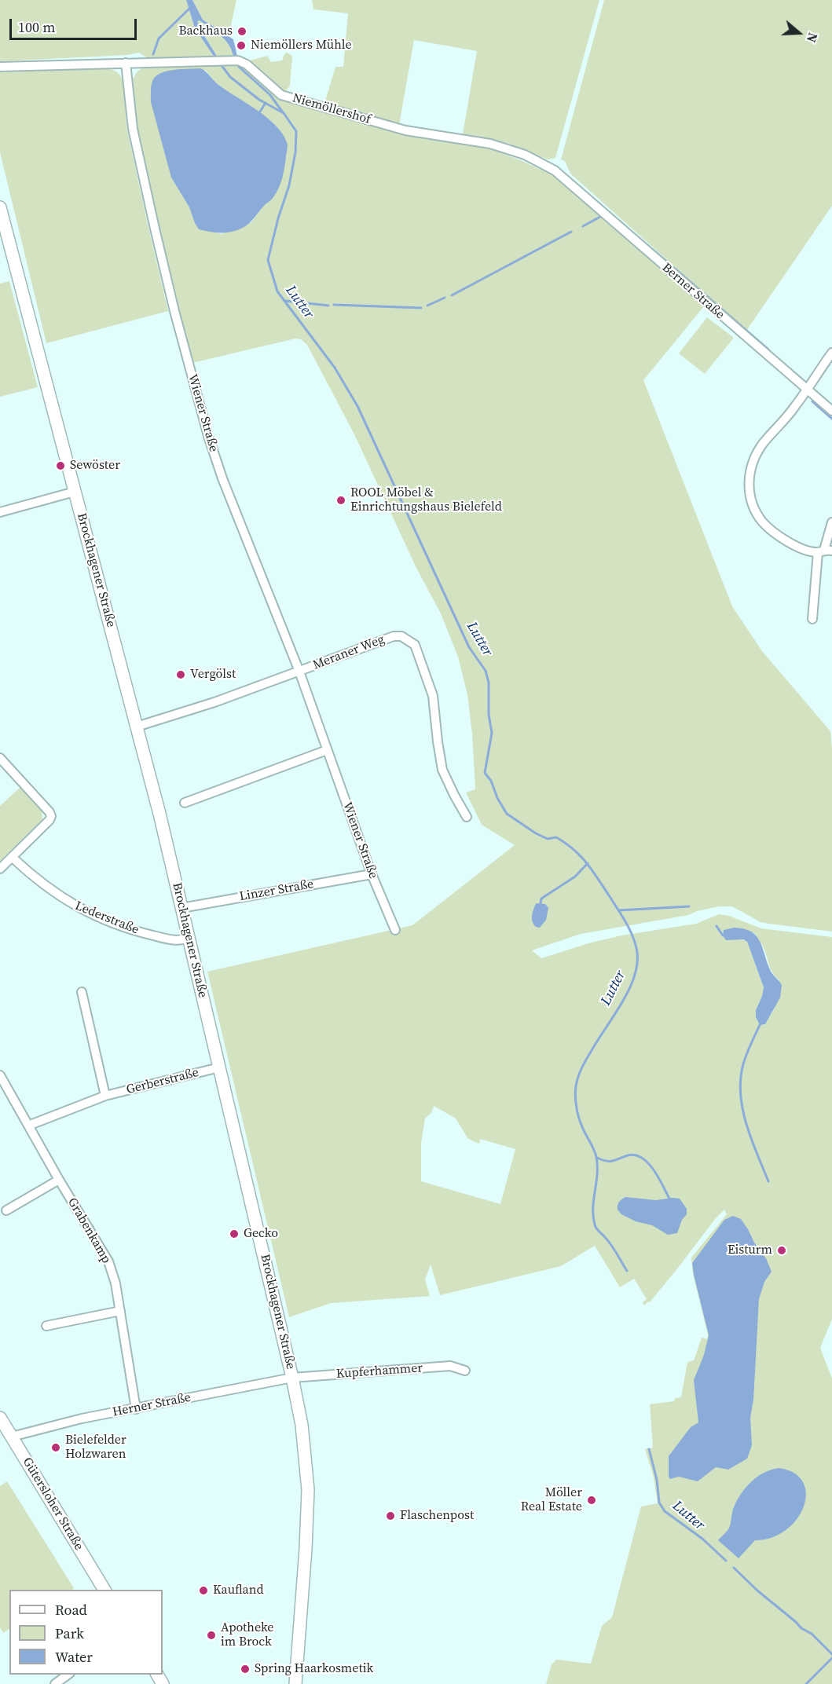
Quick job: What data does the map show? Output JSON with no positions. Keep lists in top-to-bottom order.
{
  "streets": {
    "main road": ["Brockhagener Straße", "Gütersloher Straße"],
    "street": [
      "Niemöllershof",
      "Berner Straße",
      "Wiener Straße",
      "Meraner Weg",
      "Linzer Straße",
      "Lederstraße",
      "Gerberstraße",
      "Grabenkamp",
      "Kupferhammer",
      "Herner Straße"
    ]
  },
  "crossings": [
    ["Niemöllershof", "Berner Straße"],
    ["Niemöllershof", "Wiener Straße"],
    ["Wiener Straße", "Meraner Weg"],
    ["Wiener Straße", "Linzer Straße"],
    ["Brockhagener Straße", "Meraner Weg"],
    ["Brockhagener Straße", "Linzer Straße"],
    ["Brockhagener Straße", "Lederstraße"],
    ["Brockhagener Straße", "Gerberstraße"],
    ["Brockhagener Straße", "Kupferhammer"],
    ["Brockhagener Straße", "Herner Straße"],
    ["Gerberstraße", "Grabenkamp"],
    ["Grabenkamp", "Herner Straße"],
    ["Kupferhammer", "Herner Straße"],
    ["Herner Straße", "Gütersloher Straße"]
  ],
  "water": ["Lutter"],
  "places": [
    "Backhaus",
    "Niemöllers Mühle",
    "Sewöster",
    "ROOL Möbel & Einrichtungshaus Bielefeld",
    "Vergölst",
    "Gecko",
    "Eisturm",
    "Bielefelder Holzwaren",
    "Möller Real Estate",
    "Flaschenpost",
    "Kaufland",
    "Apotheke im Brock",
    "Spring Haarkosmetik"
  ],
  "legend": ["Road", "Park", "Water"],
  "scale_bar": "100 m",
  "north": "right"
}
